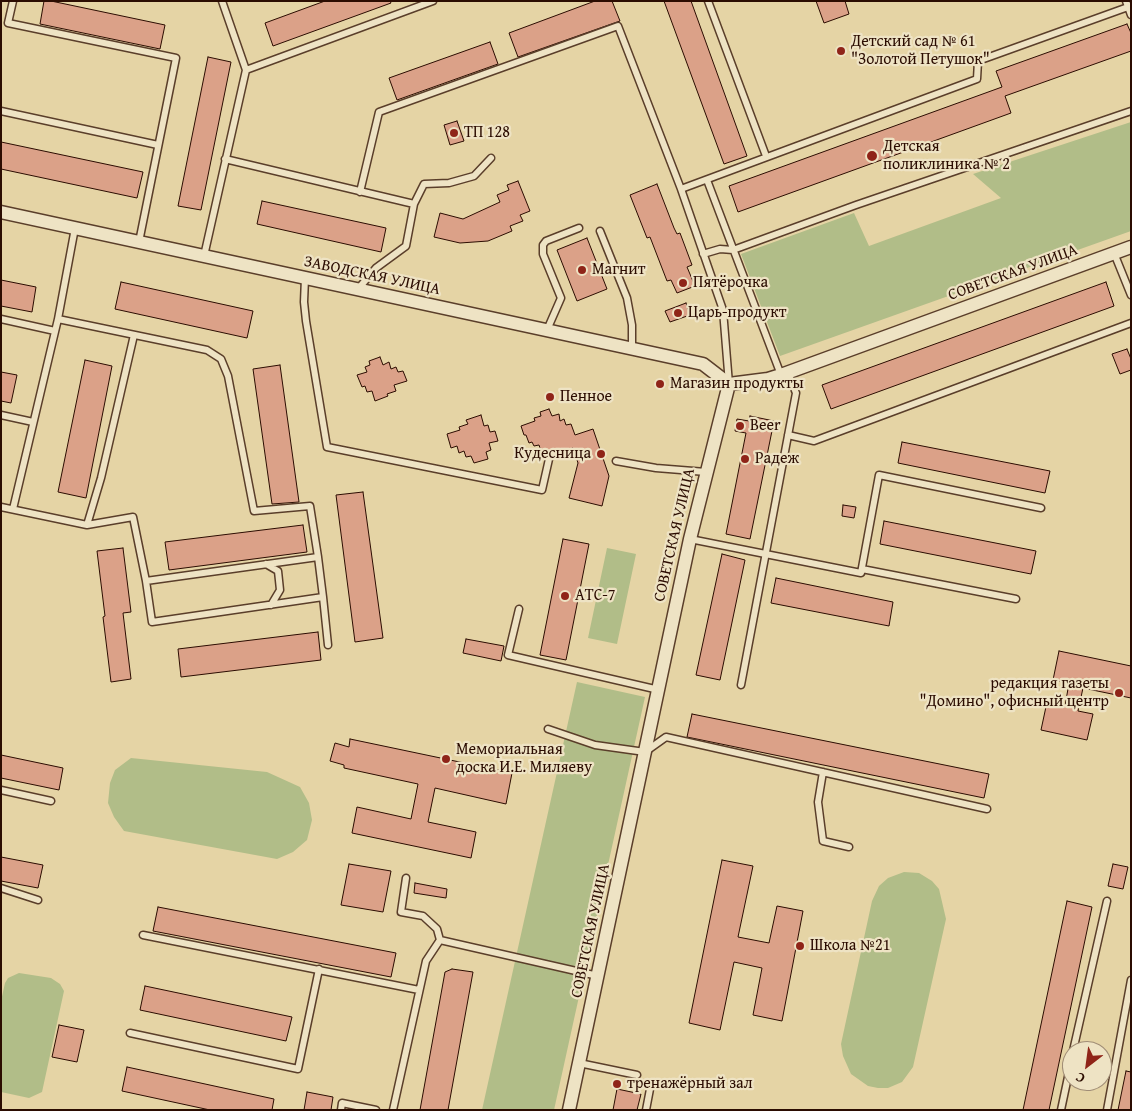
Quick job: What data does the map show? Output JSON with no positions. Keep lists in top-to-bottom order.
{
  "streets": {
    "street": ["СОВЕТСКАЯ УЛИЦА", "ЗАВОДСКАЯ УЛИЦА"]
  },
  "crossings": [
    ["СОВЕТСКАЯ УЛИЦА", "ЗАВОДСКАЯ УЛИЦА"]
  ],
  "places": [
    "Детский сад № 61 \"Золотой Петушок\"",
    "ТП 128",
    "Детская поликлиника № 2",
    "Магнит",
    "Пятёрочка",
    "Царь-продукт",
    "Магазин продукты",
    "Пенное",
    "Beer",
    "Кудесница",
    "Радеж",
    "АТС-7",
    "редакция газеты \"Домино\", офисный центр",
    "Мемориальная доска И.Е. Миляеву",
    "Школа №21",
    "тренажёрный зал"
  ],
  "north": "bottom left"
}
